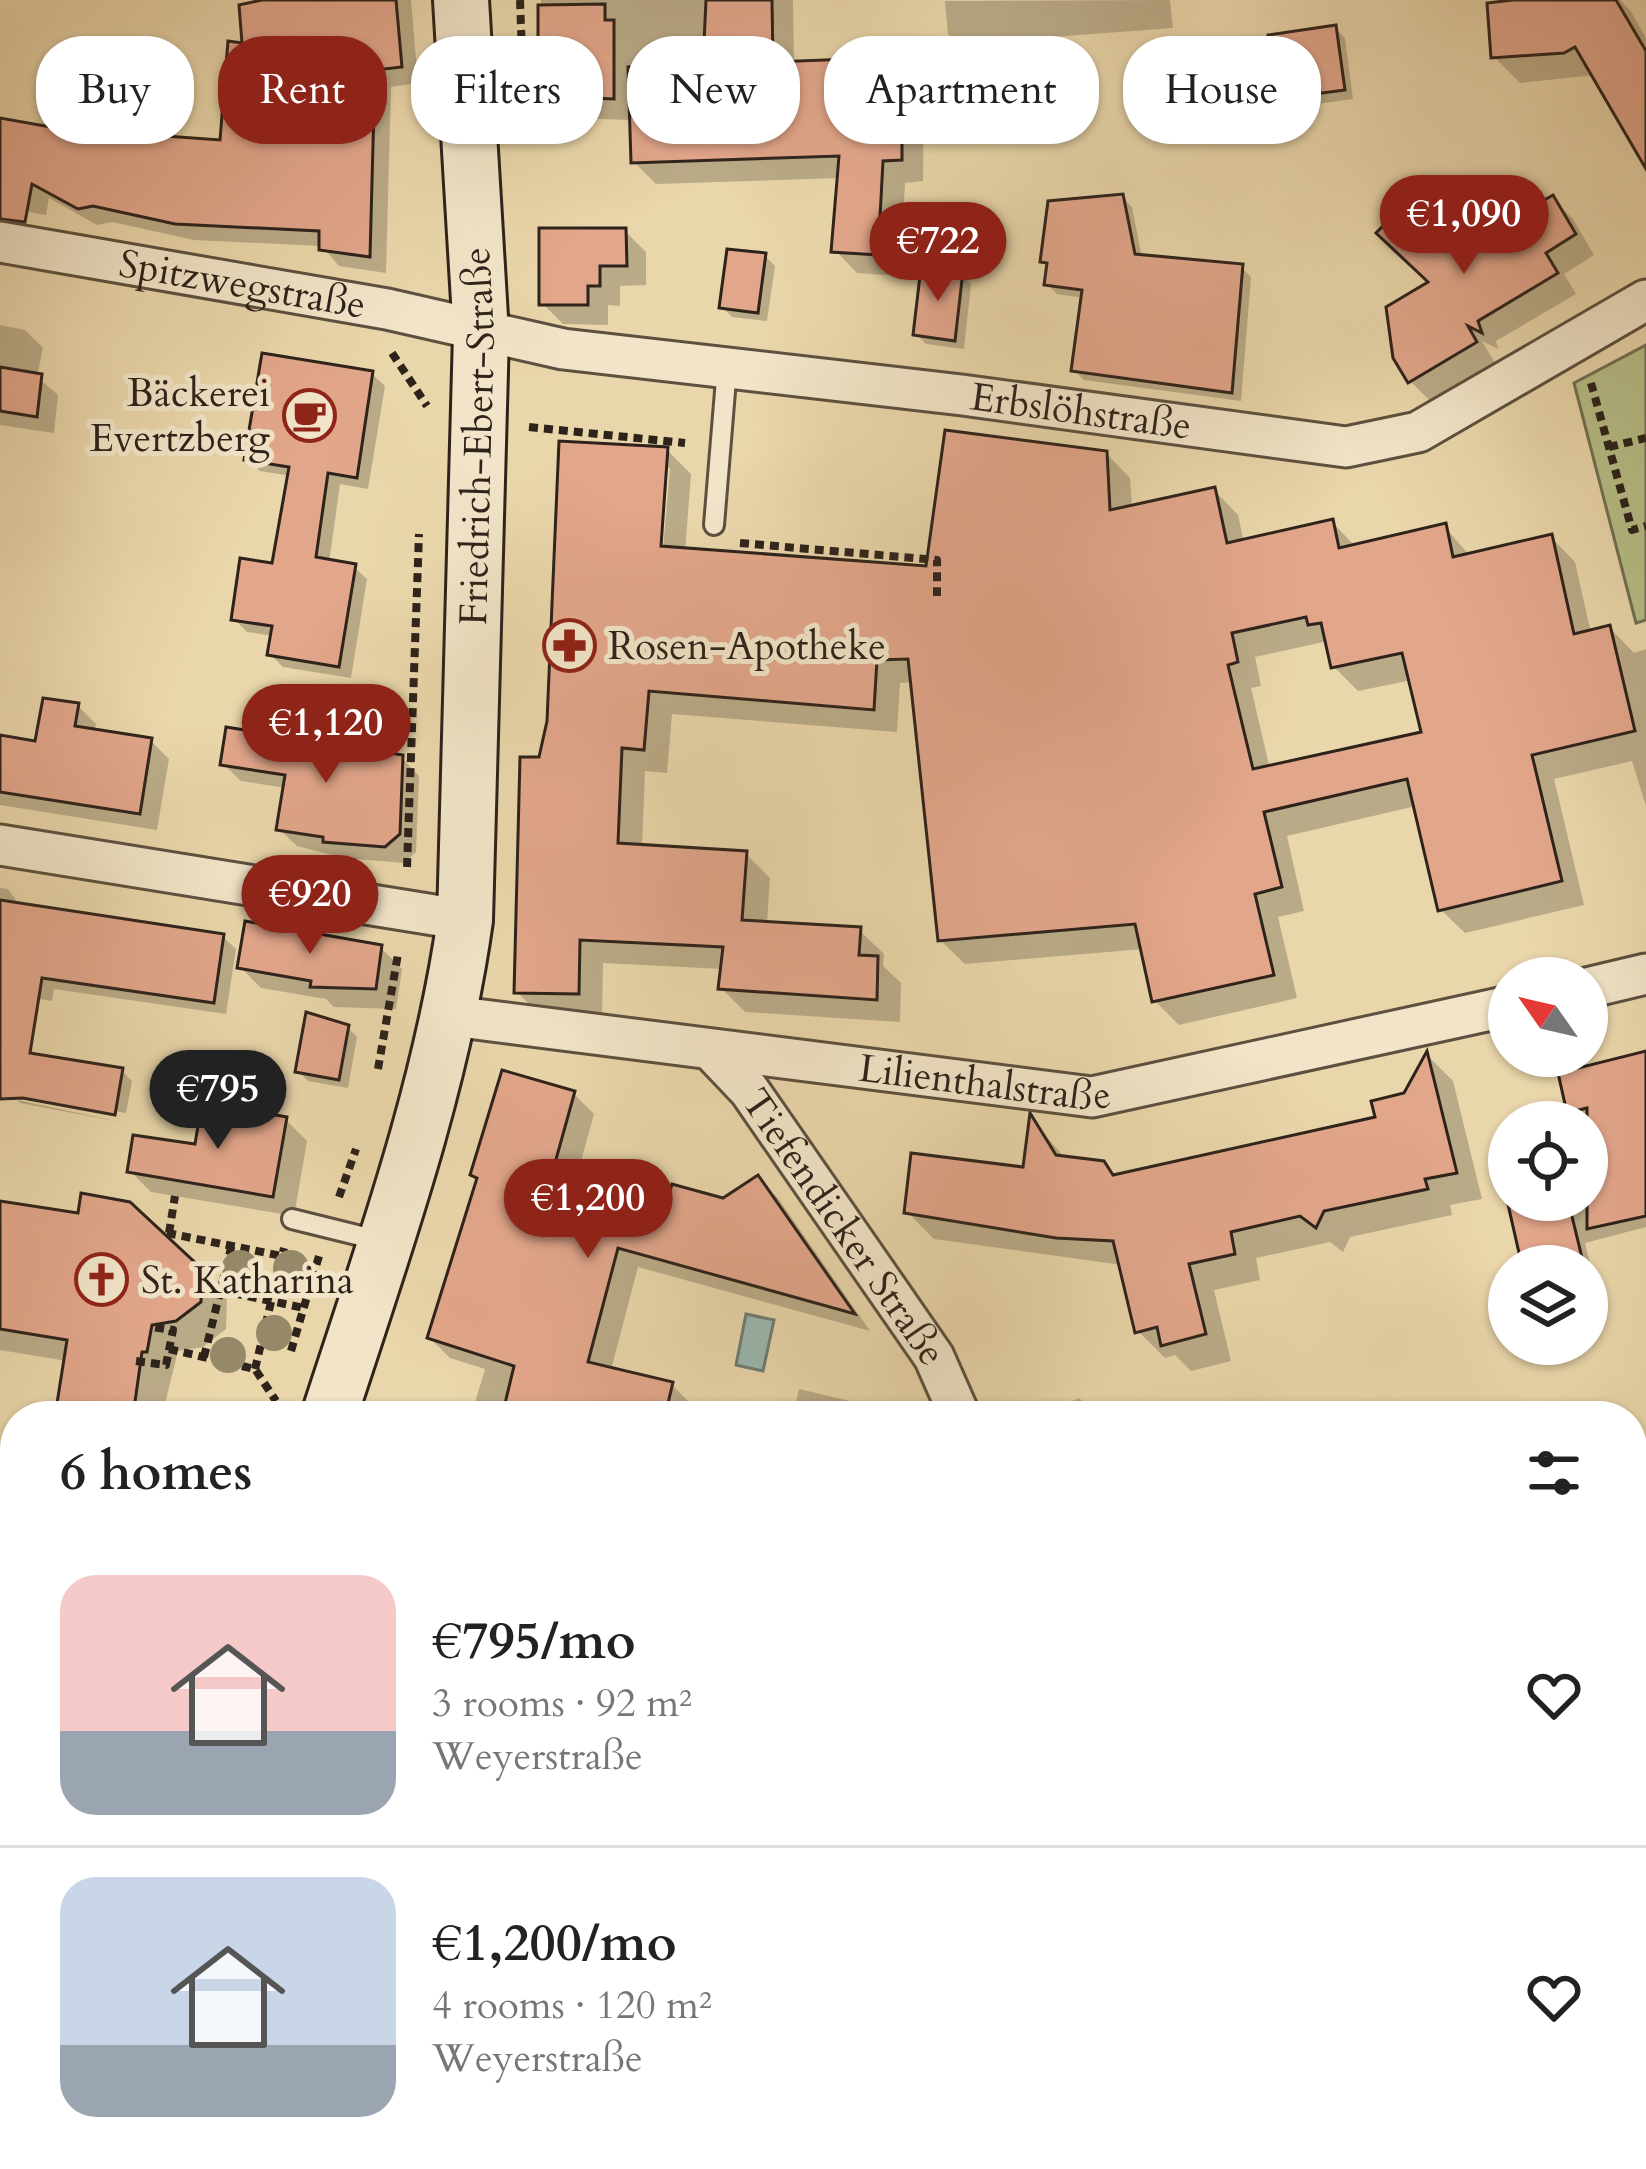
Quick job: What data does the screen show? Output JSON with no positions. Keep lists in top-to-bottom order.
{
  "streets": {
    "main road": ["Friedrich-Ebert-Straße"],
    "street": [
      "Spitzwegstraße",
      "Erbslöhstraße",
      "Lilienthalstraße",
      "Tiefendicker Straße"
    ]
  },
  "crossings": [
    ["Spitzwegstraße", "Erbslöhstraße"],
    ["Spitzwegstraße", "Friedrich-Ebert-Straße"],
    ["Erbslöhstraße", "Friedrich-Ebert-Straße"],
    ["Friedrich-Ebert-Straße", "Lilienthalstraße"],
    ["Lilienthalstraße", "Tiefendicker Straße"]
  ],
  "places": {
    "cafe": ["Bäckerei Evertzberg"],
    "pharmacy": ["Rosen-Apotheke"],
    "church": ["St. Katharina"]
  },
  "north": "top left",
  "page": {
    "chip": [
      "Buy",
      "Rent",
      "Filters",
      "New",
      "Apartment",
      "House"
    ],
    "price": [
      "€1,090",
      "€722",
      "€1,120",
      "€920",
      "€795",
      "€1,200"
    ],
    "heading": "6 homes",
    "list": [
      {
        "name": "€795/mo",
        "note": "3 rooms · 92 m² · Weyerstraße"
      },
      {
        "name": "€1,200/mo",
        "note": "4 rooms · 120 m² · Weyerstraße"
      }
    ]
  }
}
